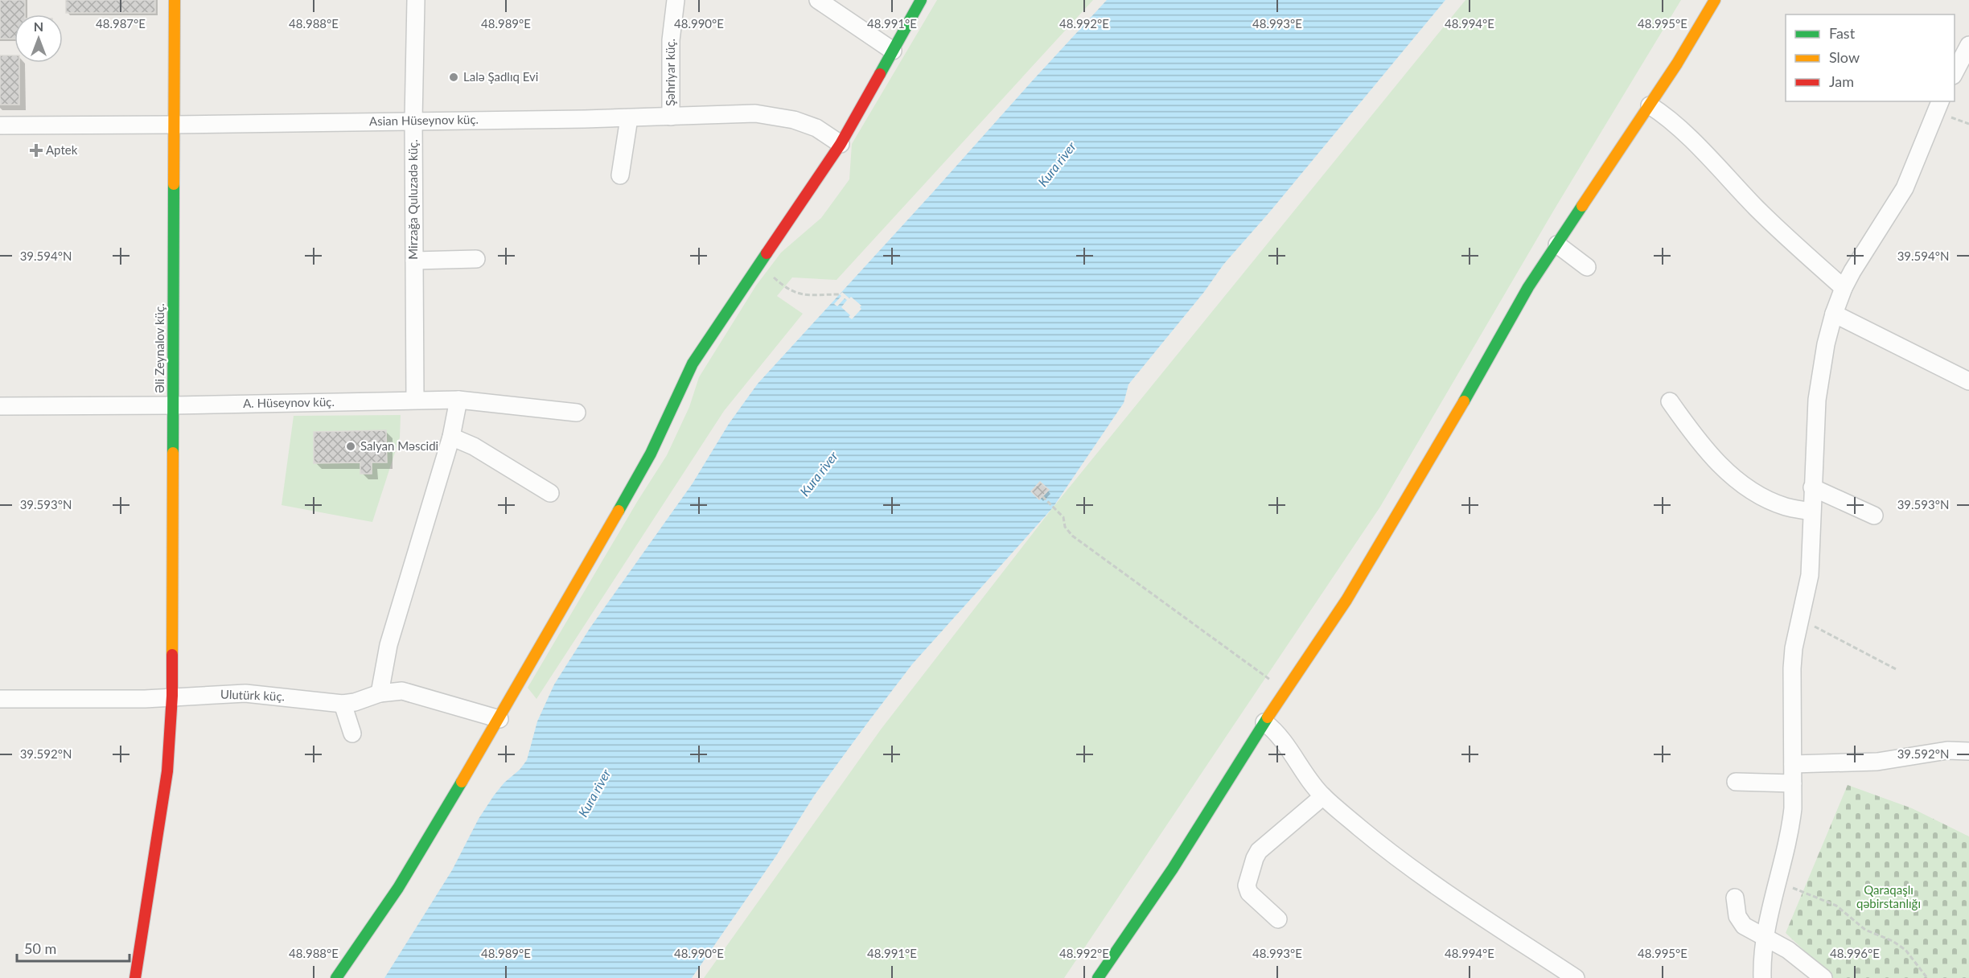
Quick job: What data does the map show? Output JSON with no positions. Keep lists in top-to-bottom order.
{
  "streets": {
    "street": [
      "Şəhriyar küç.",
      "Asian Hüseynov küç.",
      "Mirzağa Quluzadə küç.",
      "Əli Zeynalov küç.",
      "A. Hüseynov küç.",
      "Ulutürk küç."
    ]
  },
  "crossings": [
    ["Şəhriyar küç.", "Asian Hüseynov küç."],
    ["Asian Hüseynov küç.", "Mirzağa Quluzadə küç."],
    ["Asian Hüseynov küç.", "Əli Zeynalov küç."],
    ["Mirzağa Quluzadə küç.", "A. Hüseynov küç."],
    ["Əli Zeynalov küç.", "A. Hüseynov küç."],
    ["Əli Zeynalov küç.", "Ulutürk küç."]
  ],
  "water": ["Kura river"],
  "parks": ["Qaraqaşlı qəbirstanlığı"],
  "places": {
    "other": ["Lalə Şadlıq Evi", "Salyan Məscidi"],
    "health": ["Aptek"]
  },
  "legend": ["Fast", "Slow", "Jam"],
  "scale_bar": "50 m",
  "north": "top",
  "coordinates": [
    "48.987°E",
    "48.988°E",
    "48.989°E",
    "48.990°E",
    "48.991°E",
    "48.992°E",
    "48.993°E",
    "48.994°E",
    "48.995°E",
    "39.594°N",
    "39.593°N",
    "39.592°N",
    "48.996°E"
  ]
}
